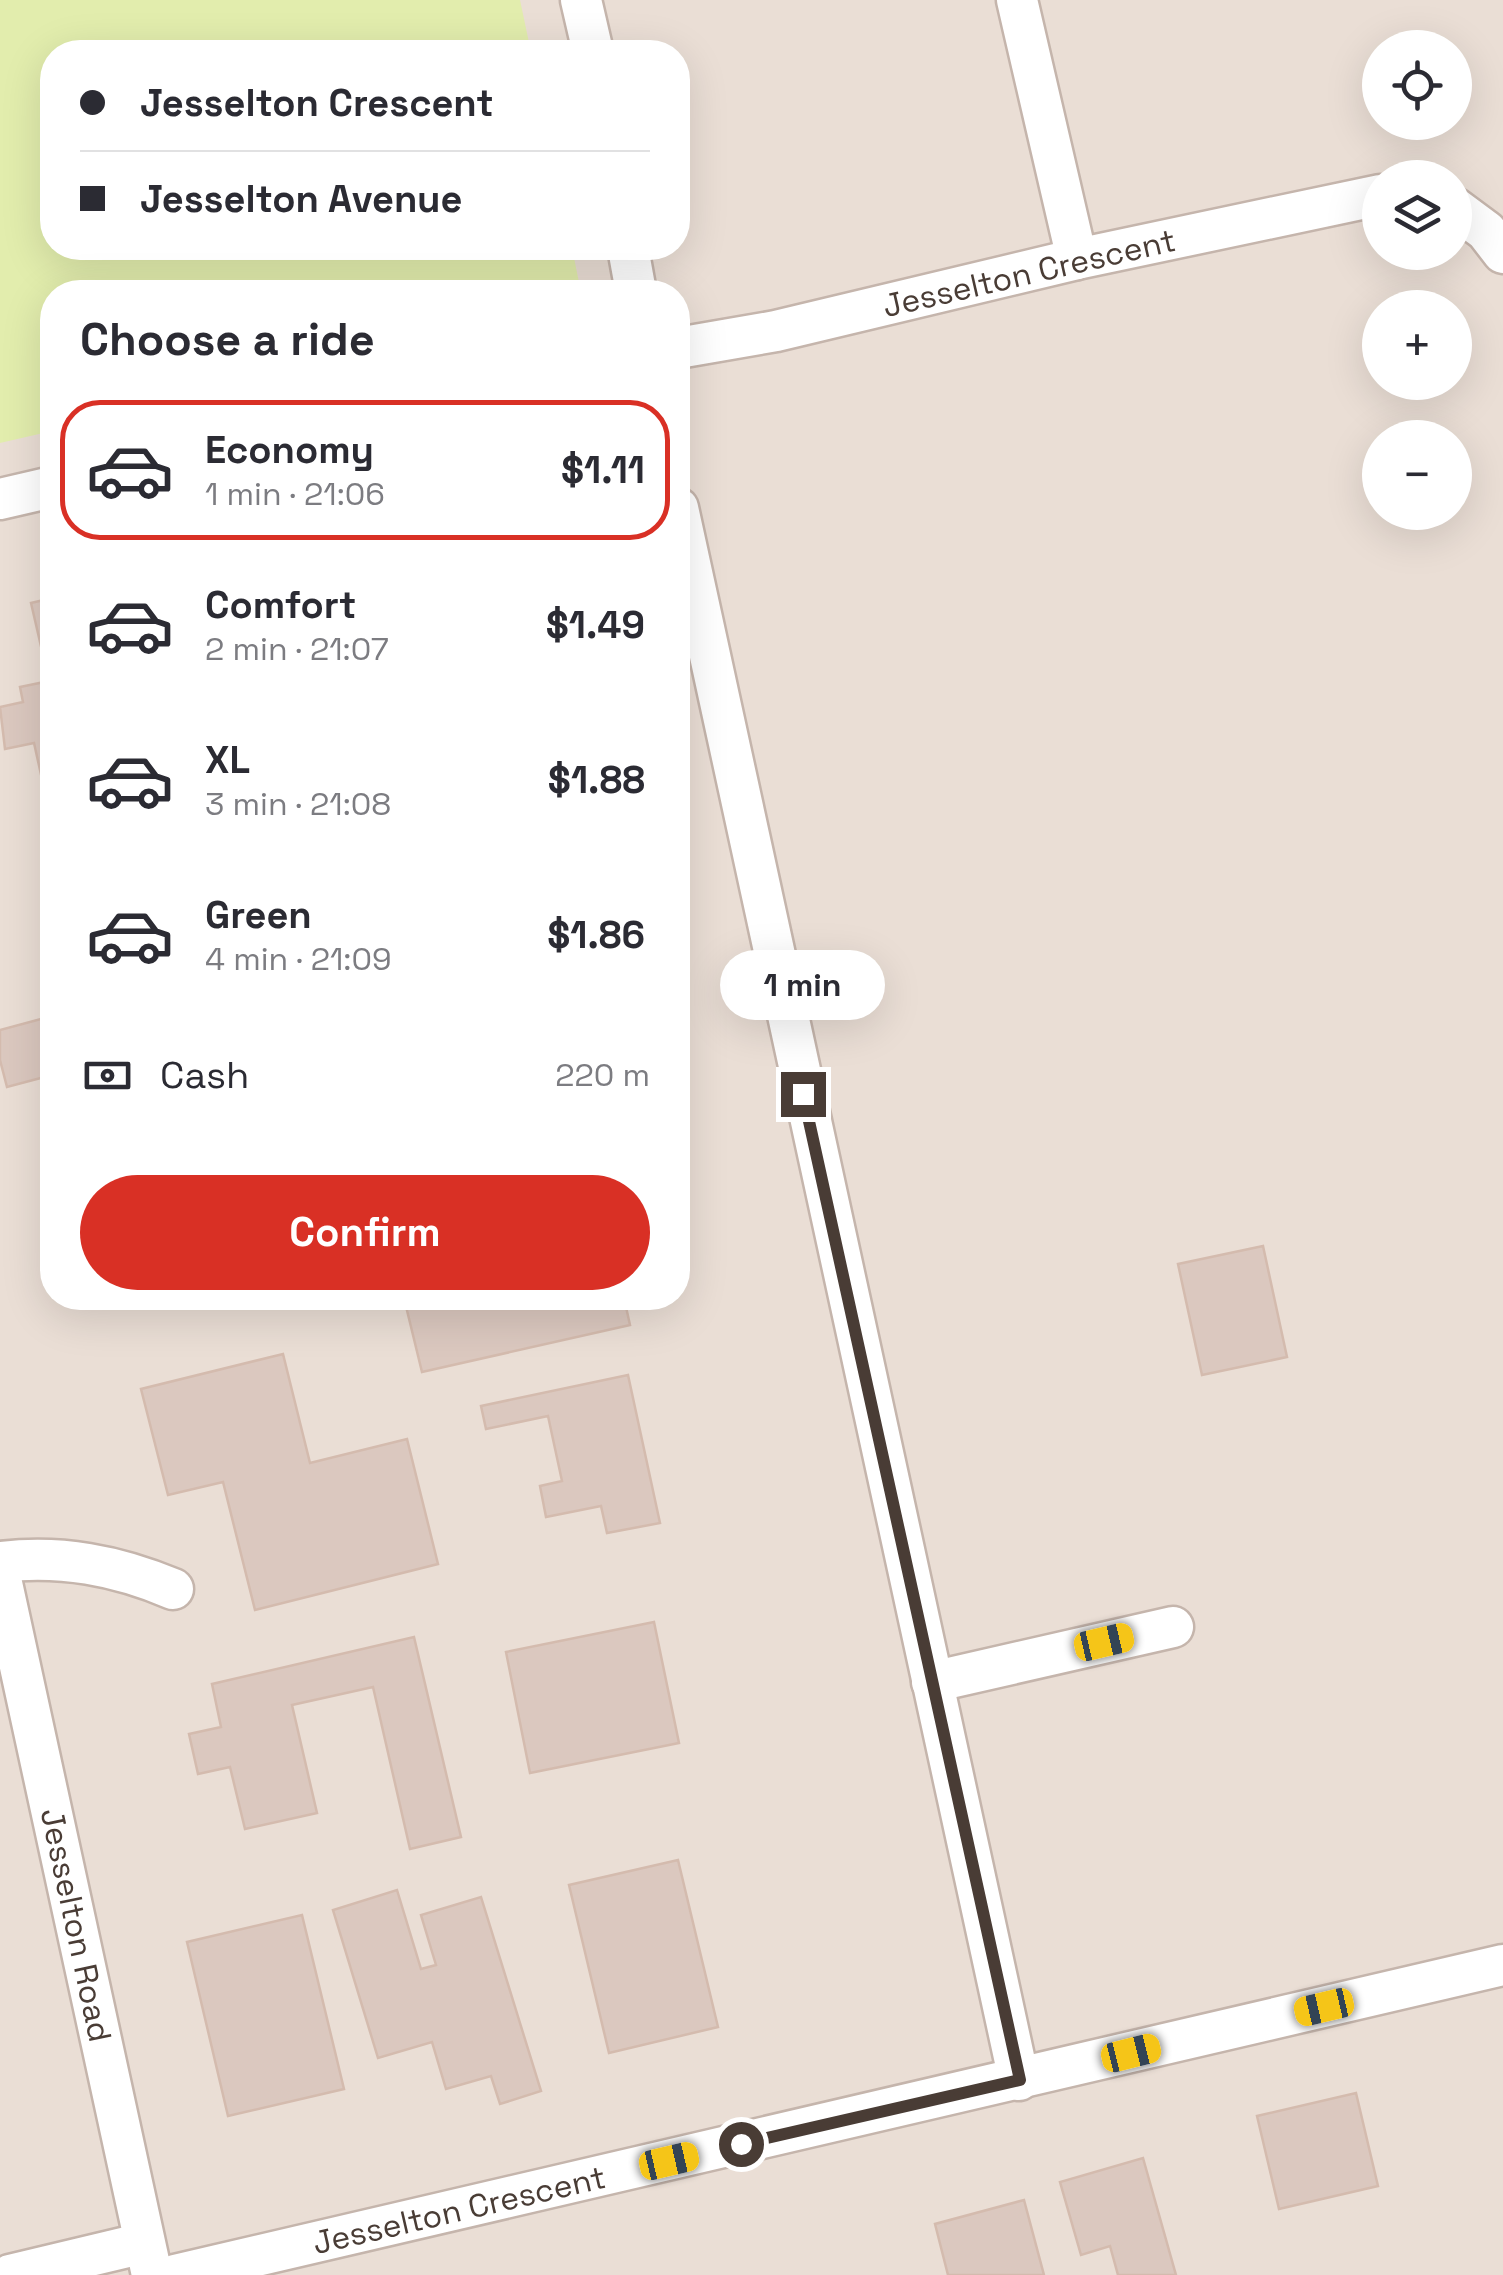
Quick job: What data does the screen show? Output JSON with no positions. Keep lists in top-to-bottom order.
{
  "streets": {
    "street": ["Jesselton Crescent", "Jesselton Road"]
  },
  "page": {
    "map_buttons": ["+", "−"],
    "banner": ["Jesselton Crescent", "Jesselton Avenue"],
    "heading": "Choose a ride",
    "list": [
      {
        "name": "Economy",
        "note": "1 min · 21:06",
        "value": "$1.11"
      },
      {
        "name": "Comfort",
        "note": "2 min · 21:07",
        "value": "$1.49"
      },
      {
        "name": "XL",
        "note": "3 min · 21:08",
        "value": "$1.88"
      },
      {
        "name": "Green",
        "note": "4 min · 21:09",
        "value": "$1.86"
      }
    ],
    "bubble": "1 min",
    "pay": ["Cash", "220 m"],
    "buttons": "Confirm"
  }
}
